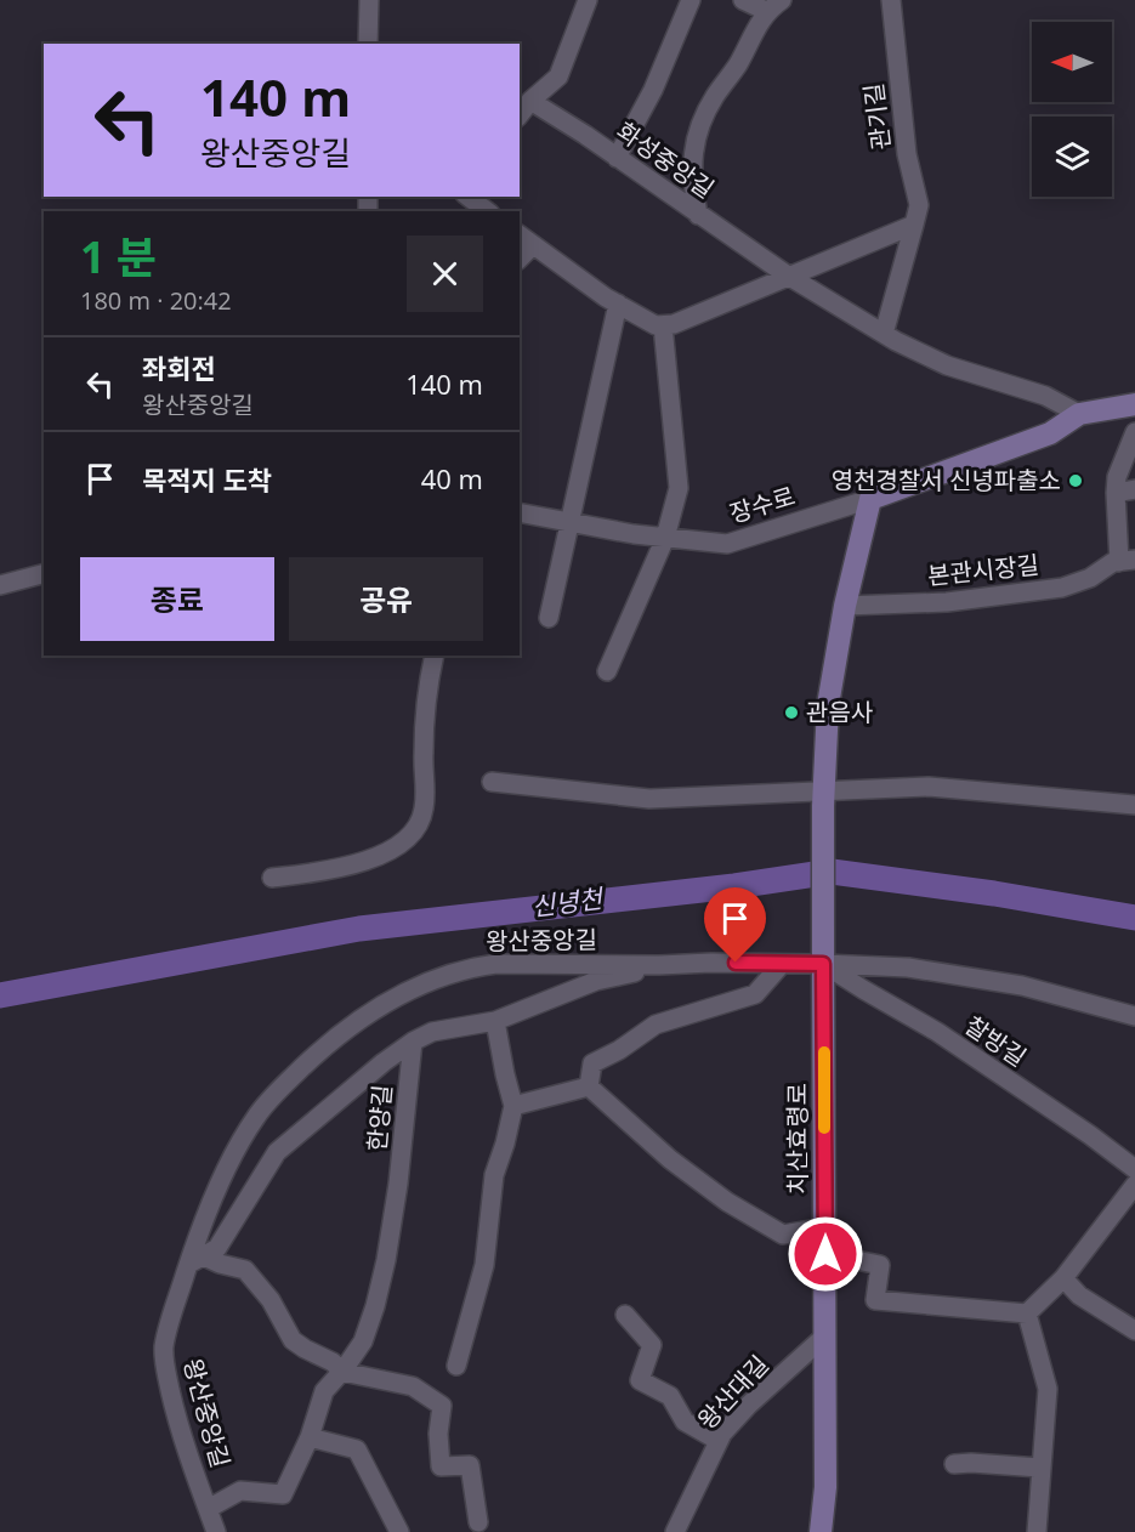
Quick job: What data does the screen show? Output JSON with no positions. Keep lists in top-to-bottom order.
{
  "streets": {
    "main road": ["장수로", "치산효령로"],
    "street": [
      "관기길",
      "화성중앙길",
      "본관시장길",
      "왕산중앙길",
      "찰방길",
      "한양길",
      "왕산대길"
    ]
  },
  "crossings": [
    ["관기길", "화성중앙길"],
    ["화성중앙길", "장수로"],
    ["왕산중앙길", "찰방길"],
    ["왕산중앙길", "한양길"],
    ["왕산중앙길", "치산효령로"],
    ["찰방길", "치산효령로"],
    ["치산효령로", "왕산대길"]
  ],
  "water": ["신녕천"],
  "places": ["영천경찰서 신녕파출소", "관음사"],
  "north": "left",
  "page": {
    "turn": ["140 m", "왕산중앙길"],
    "heading": ["1 분", "180 m · 20:42"],
    "list": [
      {
        "name": "좌회전",
        "note": "왕산중앙길",
        "value": "140 m"
      },
      {
        "name": "목적지 도착",
        "value": "40 m"
      }
    ],
    "buttons": ["종료", "공유"]
  }
}
